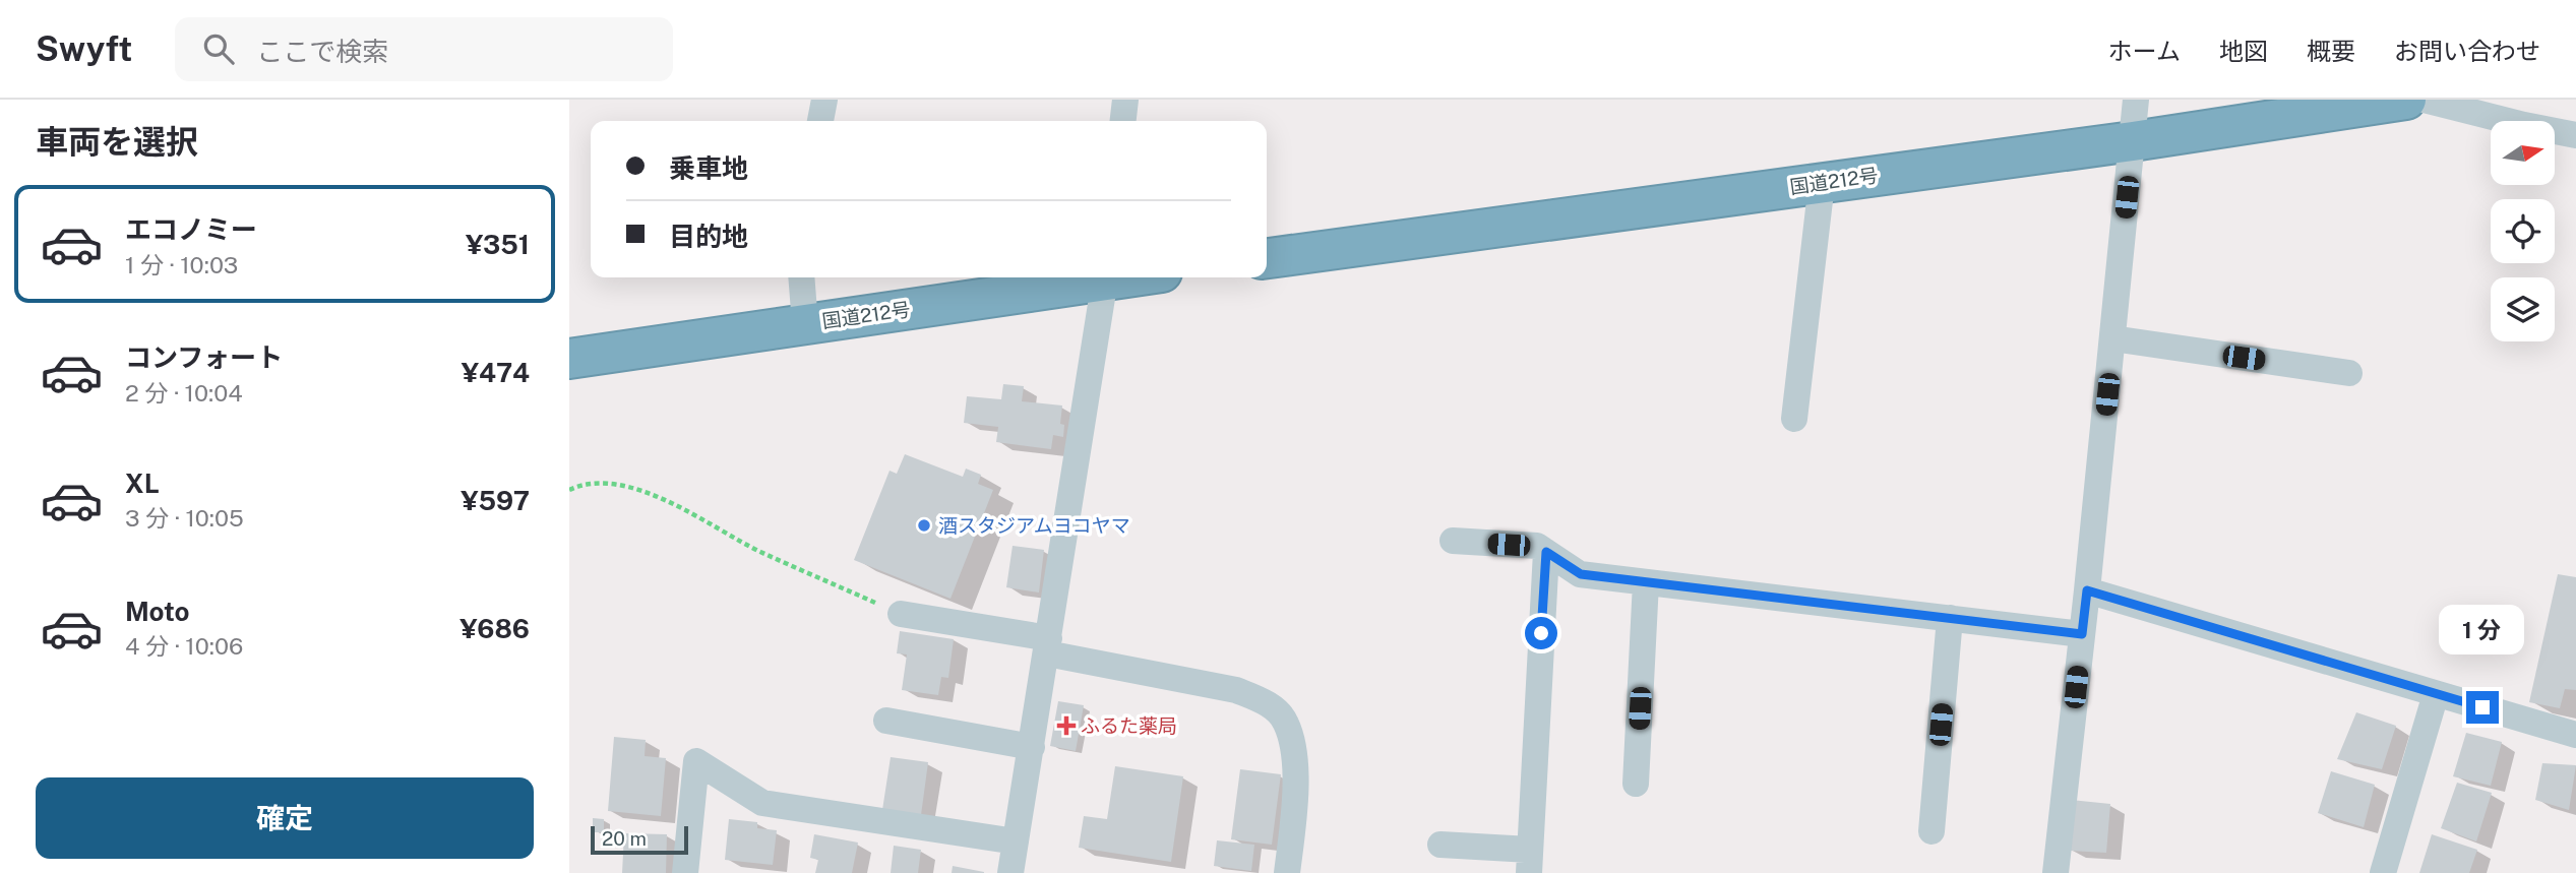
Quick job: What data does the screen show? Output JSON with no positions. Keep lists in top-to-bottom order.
{
  "streets": {
    "highway": ["国道212号"]
  },
  "places": {
    "other": ["酒スタジアムヨコヤマ"],
    "health": ["ふるた薬局"]
  },
  "scale_bar": "20 m",
  "north": "right",
  "page": {
    "header": "Swyft",
    "search": "ここで検索",
    "nav": [
      "ホーム",
      "地図",
      "概要",
      "お問い合わせ"
    ],
    "heading": "車両を選択",
    "banner": ["乗車地", "目的地"],
    "list": [
      {
        "name": "エコノミー",
        "note": "1 分 · 10:03",
        "value": "¥351"
      },
      {
        "name": "コンフォート",
        "note": "2 分 · 10:04",
        "value": "¥474"
      },
      {
        "name": "XL",
        "note": "3 分 · 10:05",
        "value": "¥597"
      },
      {
        "name": "Moto",
        "note": "4 分 · 10:06",
        "value": "¥686"
      }
    ],
    "bubble": "1 分",
    "buttons": "確定",
    "scale": "20 m"
  }
}
